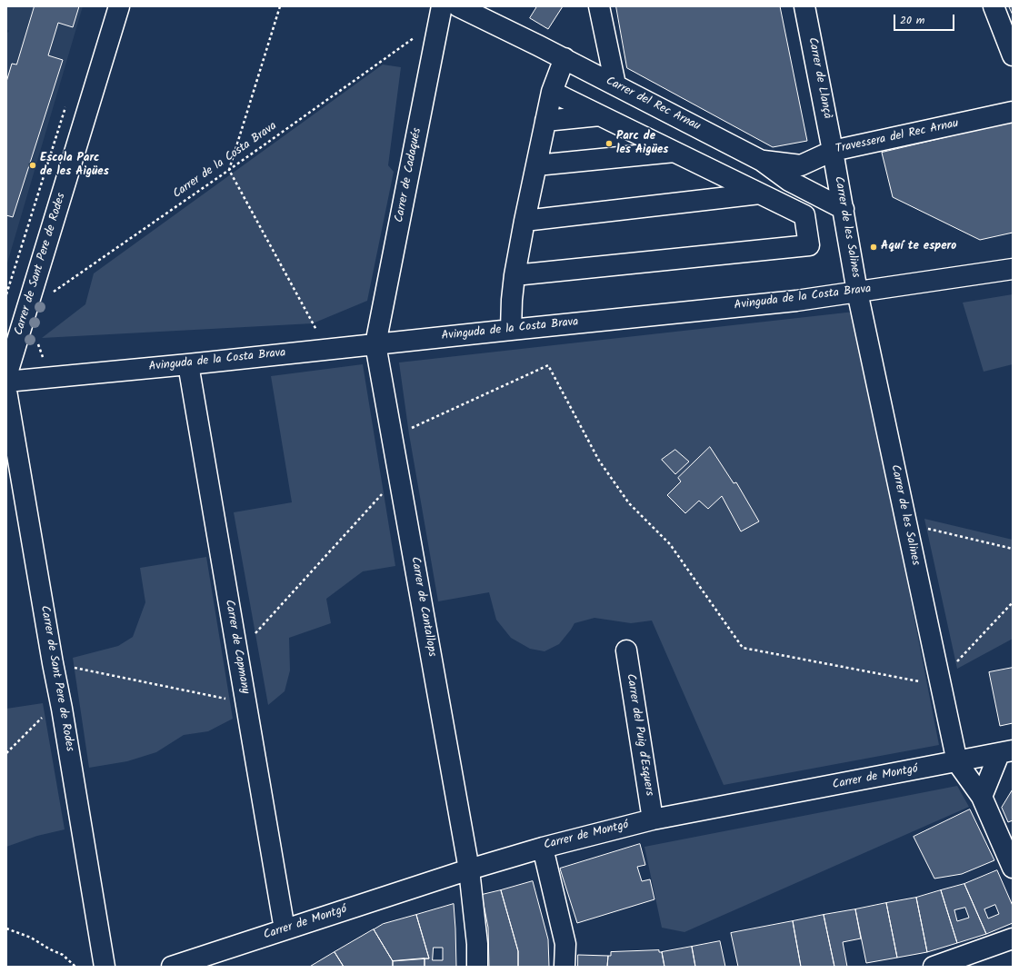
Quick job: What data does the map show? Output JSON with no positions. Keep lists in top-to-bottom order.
{
  "streets": {
    "street": [
      "Carrer de Llançà",
      "Carrer del Rec Arnau",
      "Travessera del Rec Arnau",
      "Carrer de Cadaqués",
      "Carrer de les Salines",
      "Carrer de Sant Pere de Rodes",
      "Avinguda de la Costa Brava",
      "Carrer de Cantallops",
      "Carrer de Capmany",
      "Carrer del Puig d'Esquers",
      "Carrer de Montgó"
    ],
    "path": ["Carrer de la Costa Brava"]
  },
  "crossings": [
    ["Carrer de Llançà", "Travessera del Rec Arnau"],
    ["Carrer de Llançà", "Carrer de les Salines"],
    ["Carrer del Rec Arnau", "Travessera del Rec Arnau"],
    ["Carrer del Rec Arnau", "Carrer de les Salines"],
    ["Travessera del Rec Arnau", "Carrer de les Salines"],
    ["Carrer de la Costa Brava", "Carrer de Cadaqués"],
    ["Carrer de Cadaqués", "Avinguda de la Costa Brava"],
    ["Carrer de Cadaqués", "Carrer de Cantallops"],
    ["Carrer de les Salines", "Avinguda de la Costa Brava"],
    ["Carrer de les Salines", "Carrer de Montgó"],
    ["Avinguda de la Costa Brava", "Carrer de Cantallops"],
    ["Avinguda de la Costa Brava", "Carrer de Capmany"],
    ["Carrer de Cantallops", "Carrer de Montgó"],
    ["Carrer de Capmany", "Carrer de Montgó"],
    ["Carrer del Puig d'Esquers", "Carrer de Montgó"]
  ],
  "places": ["Parc de les Aigües", "Escola Parc de les Aigües", "Aquí te espero"],
  "scale_bar": "20 m"
}
